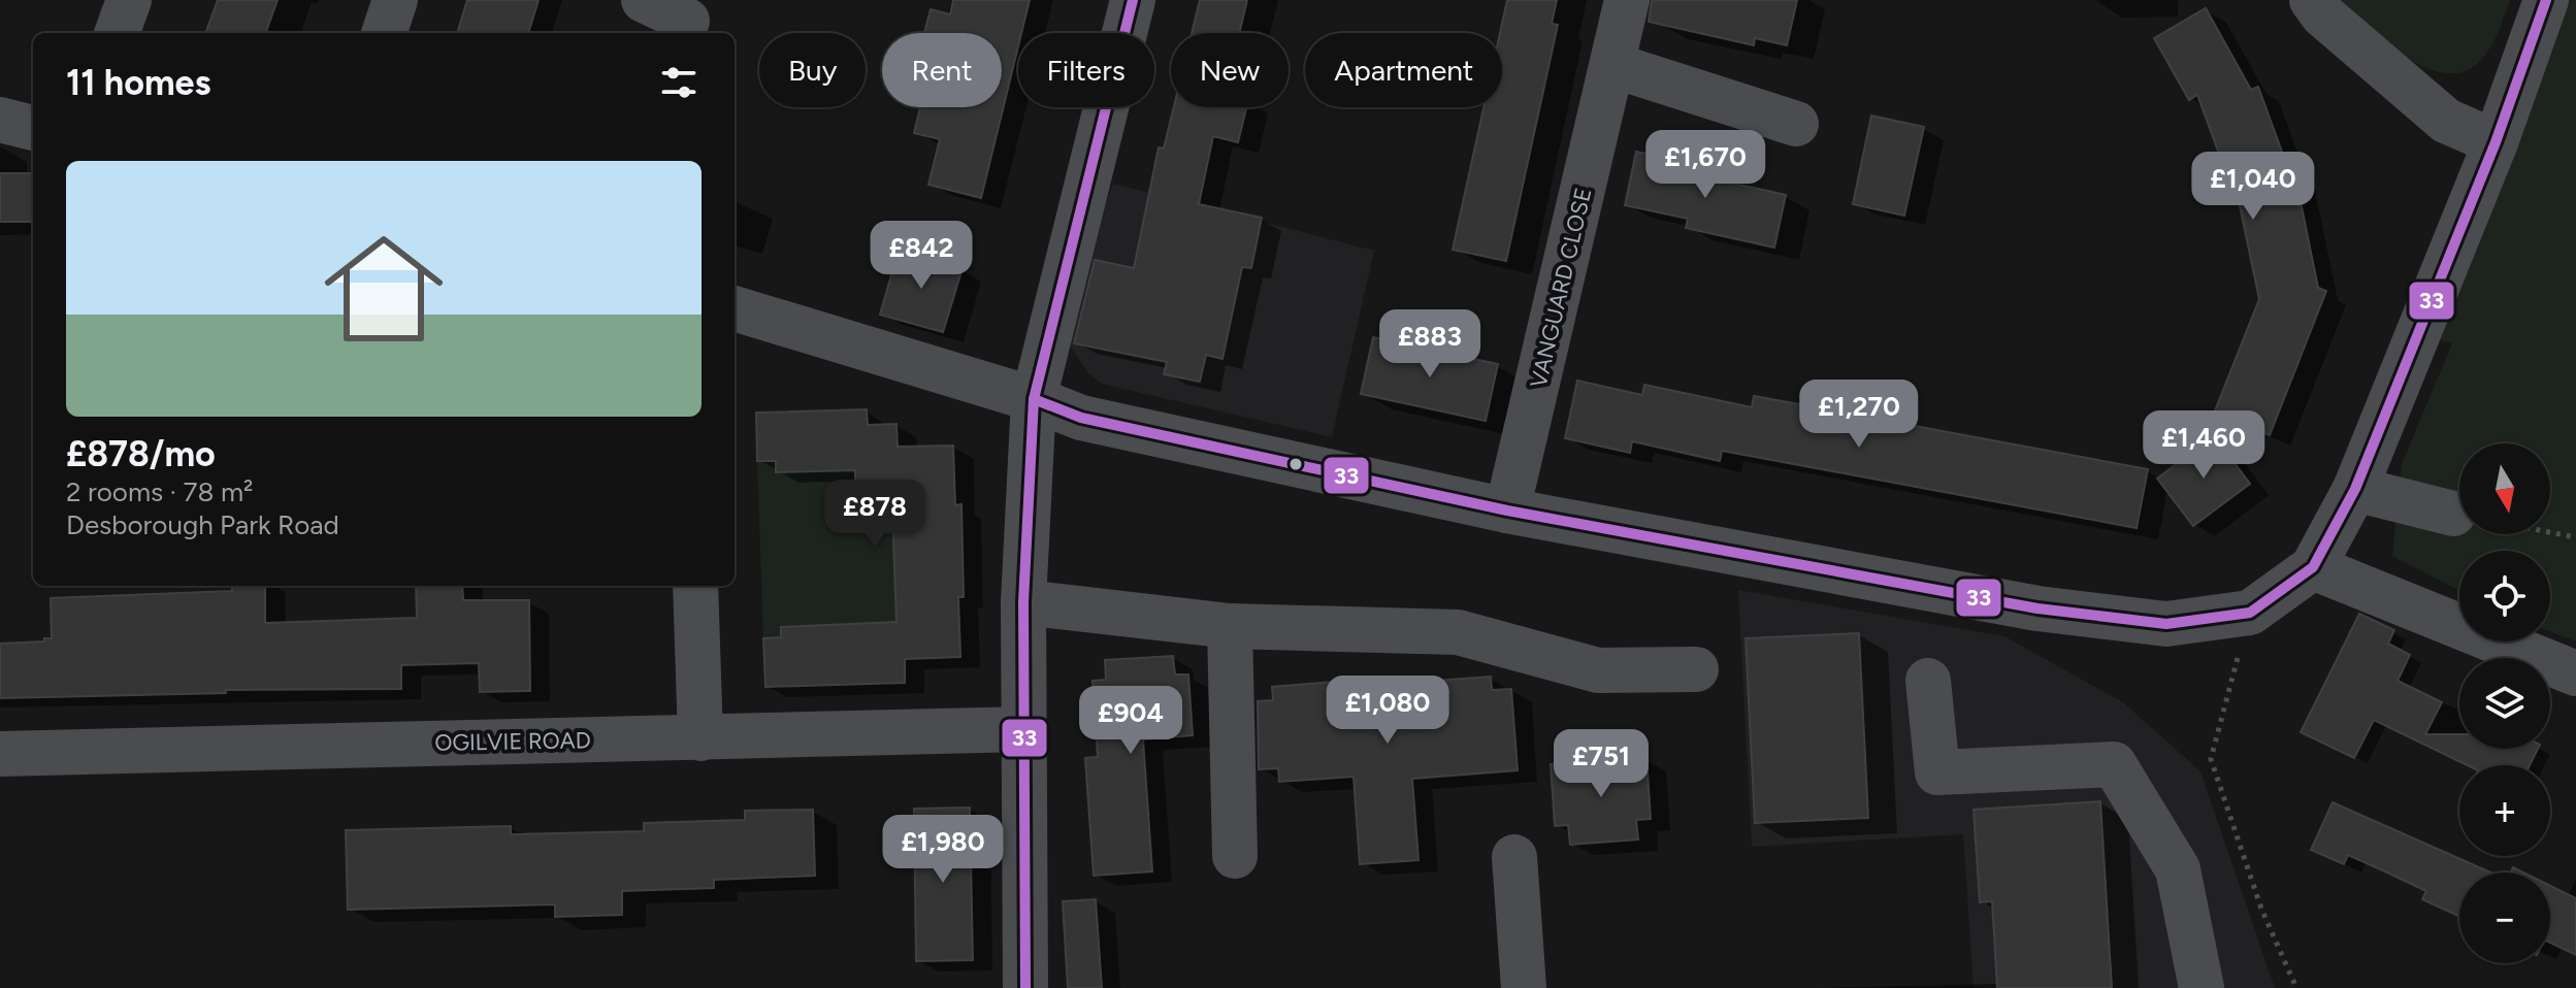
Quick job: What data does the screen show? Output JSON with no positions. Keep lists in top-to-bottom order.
{
  "streets": {
    "street": ["VANGUARD CLOSE", "OGILVIE ROAD"]
  },
  "lines": ["transit line 33"],
  "north": "bottom",
  "page": {
    "chip": [
      "Buy",
      "Rent",
      "Filters",
      "New",
      "Apartment"
    ],
    "heading": "11 homes",
    "price": [
      "£1,670",
      "£1,040",
      "£842",
      "£883",
      "£1,270",
      "£1,460",
      "£878",
      "£1,080",
      "£904",
      "£751",
      "£1,980"
    ],
    "list": [
      {
        "name": "£878/mo",
        "note": "2 rooms · 78 m² · Desborough Park Road"
      }
    ],
    "map_buttons": ["+", "−"]
  }
}
